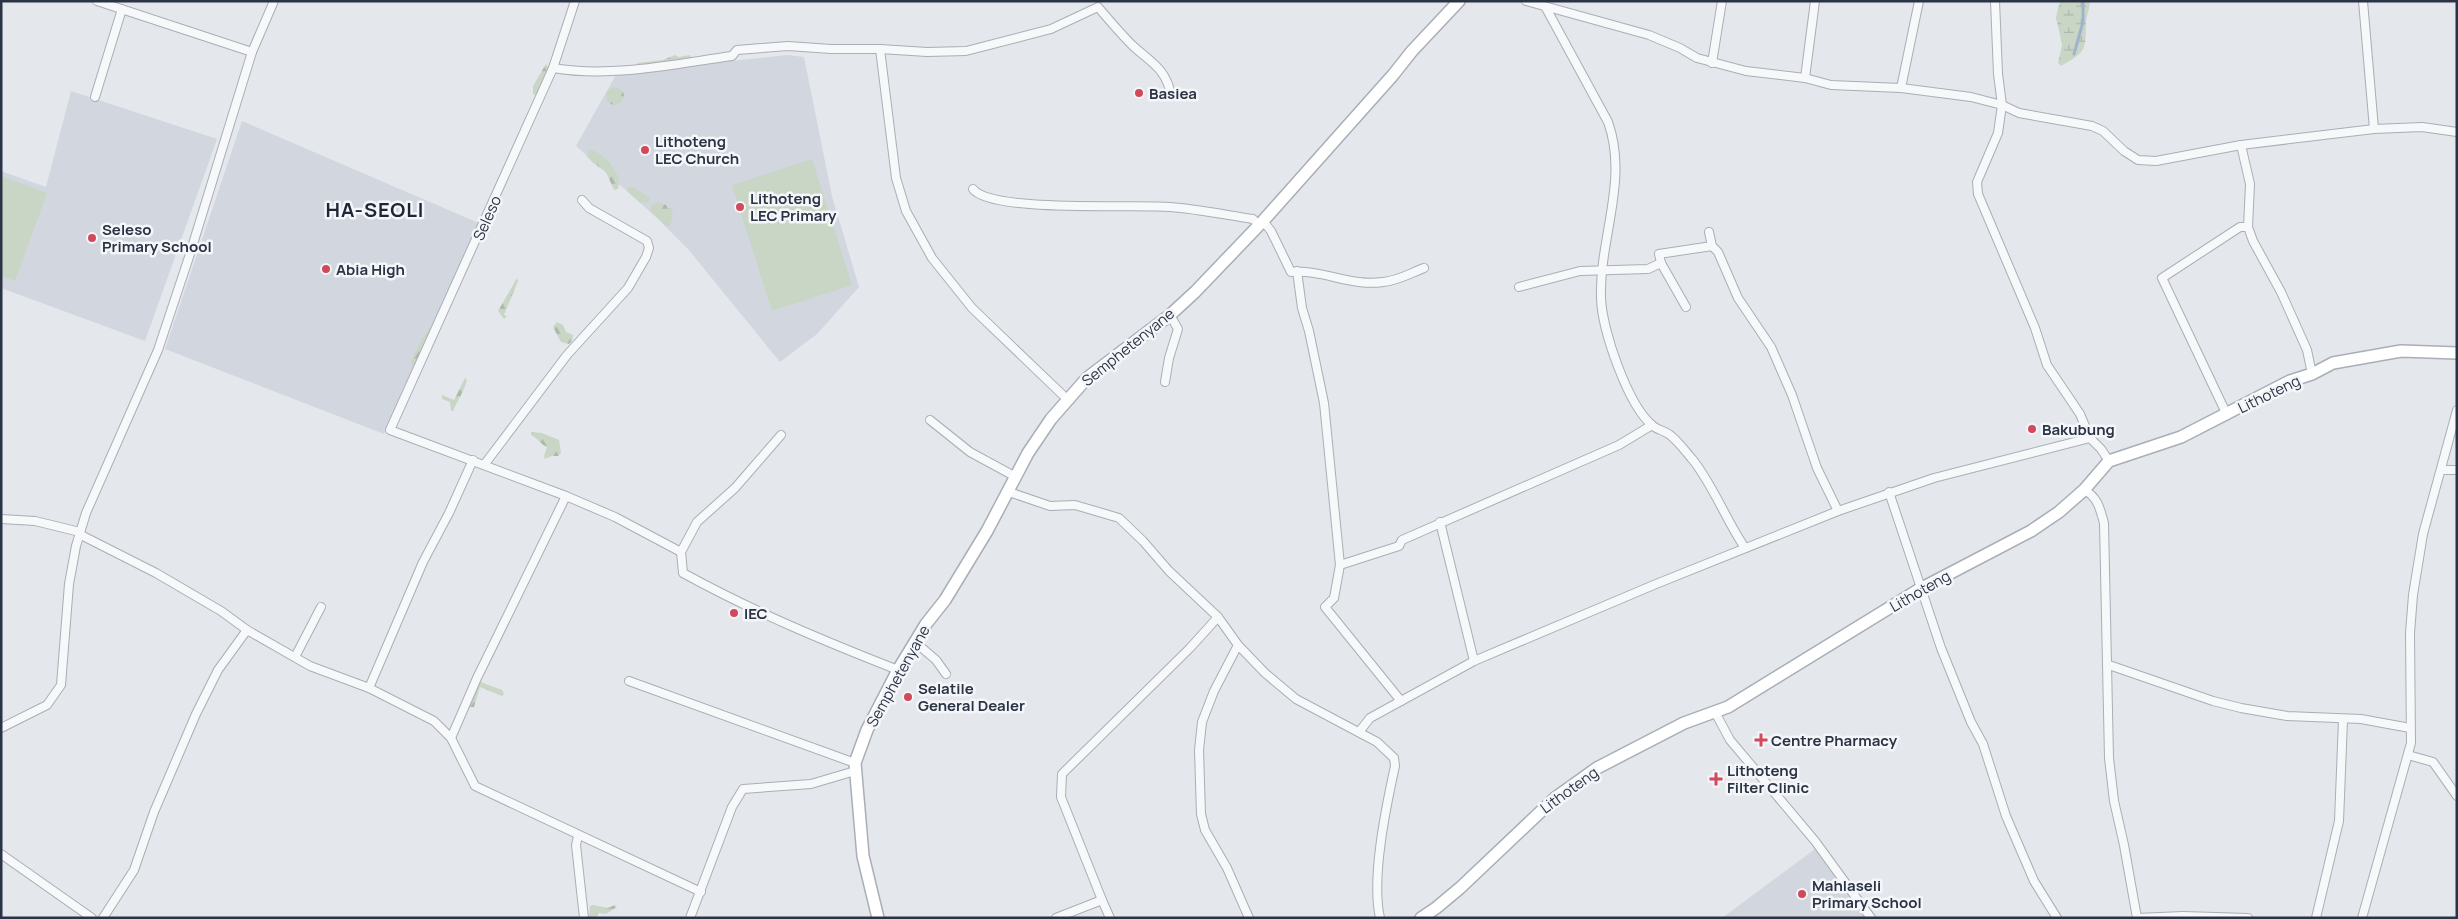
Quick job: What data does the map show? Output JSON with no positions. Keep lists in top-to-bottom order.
{
  "streets": {
    "main road": ["Semphetenyane", "Lithoteng"],
    "street": ["Seleso"]
  },
  "districts": ["HA-SEOLI"],
  "places": {
    "other": [
      "Basiea",
      "Lithoteng LEC Church",
      "Lithoteng LEC Primary",
      "Seleso Primary School",
      "Abia High",
      "Bakubung",
      "IEC",
      "Selatile General Dealer",
      "Mahlaseli Primary School"
    ],
    "health": ["Centre Pharmacy", "Lithoteng Filter Clinic"]
  }
}
